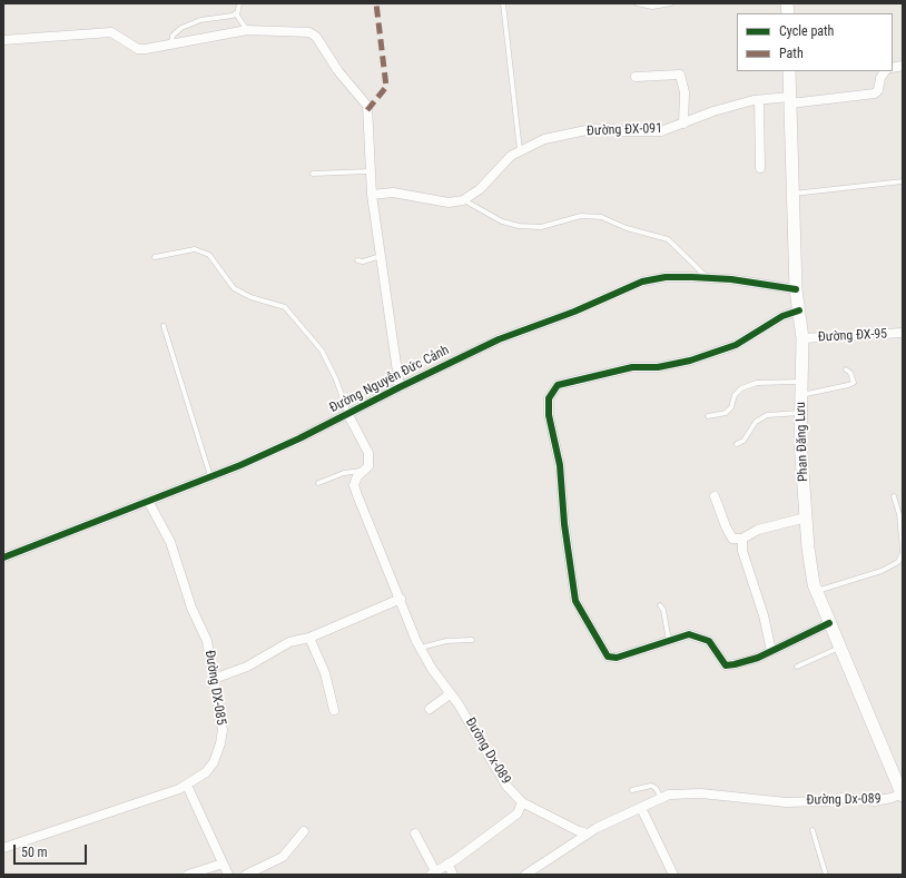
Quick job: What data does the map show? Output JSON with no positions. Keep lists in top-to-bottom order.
{
  "streets": {
    "street": [
      "Đường ĐX-091",
      "Đường ĐX-95",
      "Đường Nguyễn Đức Cảnh",
      "Phan Đăng Lưu",
      "Đường DX-085",
      "Đường Dx-089"
    ]
  },
  "crossings": [
    ["Đường ĐX-091", "Phan Đăng Lưu"],
    ["Đường ĐX-95", "Phan Đăng Lưu"],
    ["Đường Nguyễn Đức Cảnh", "Phan Đăng Lưu"],
    ["Đường Nguyễn Đức Cảnh", "Đường DX-085"],
    ["Đường Nguyễn Đức Cảnh", "Đường Dx-089"],
    ["Phan Đăng Lưu", "Đường Dx-089"]
  ],
  "legend": ["Cycle path", "Path"],
  "scale_bar": "50 m"
}
